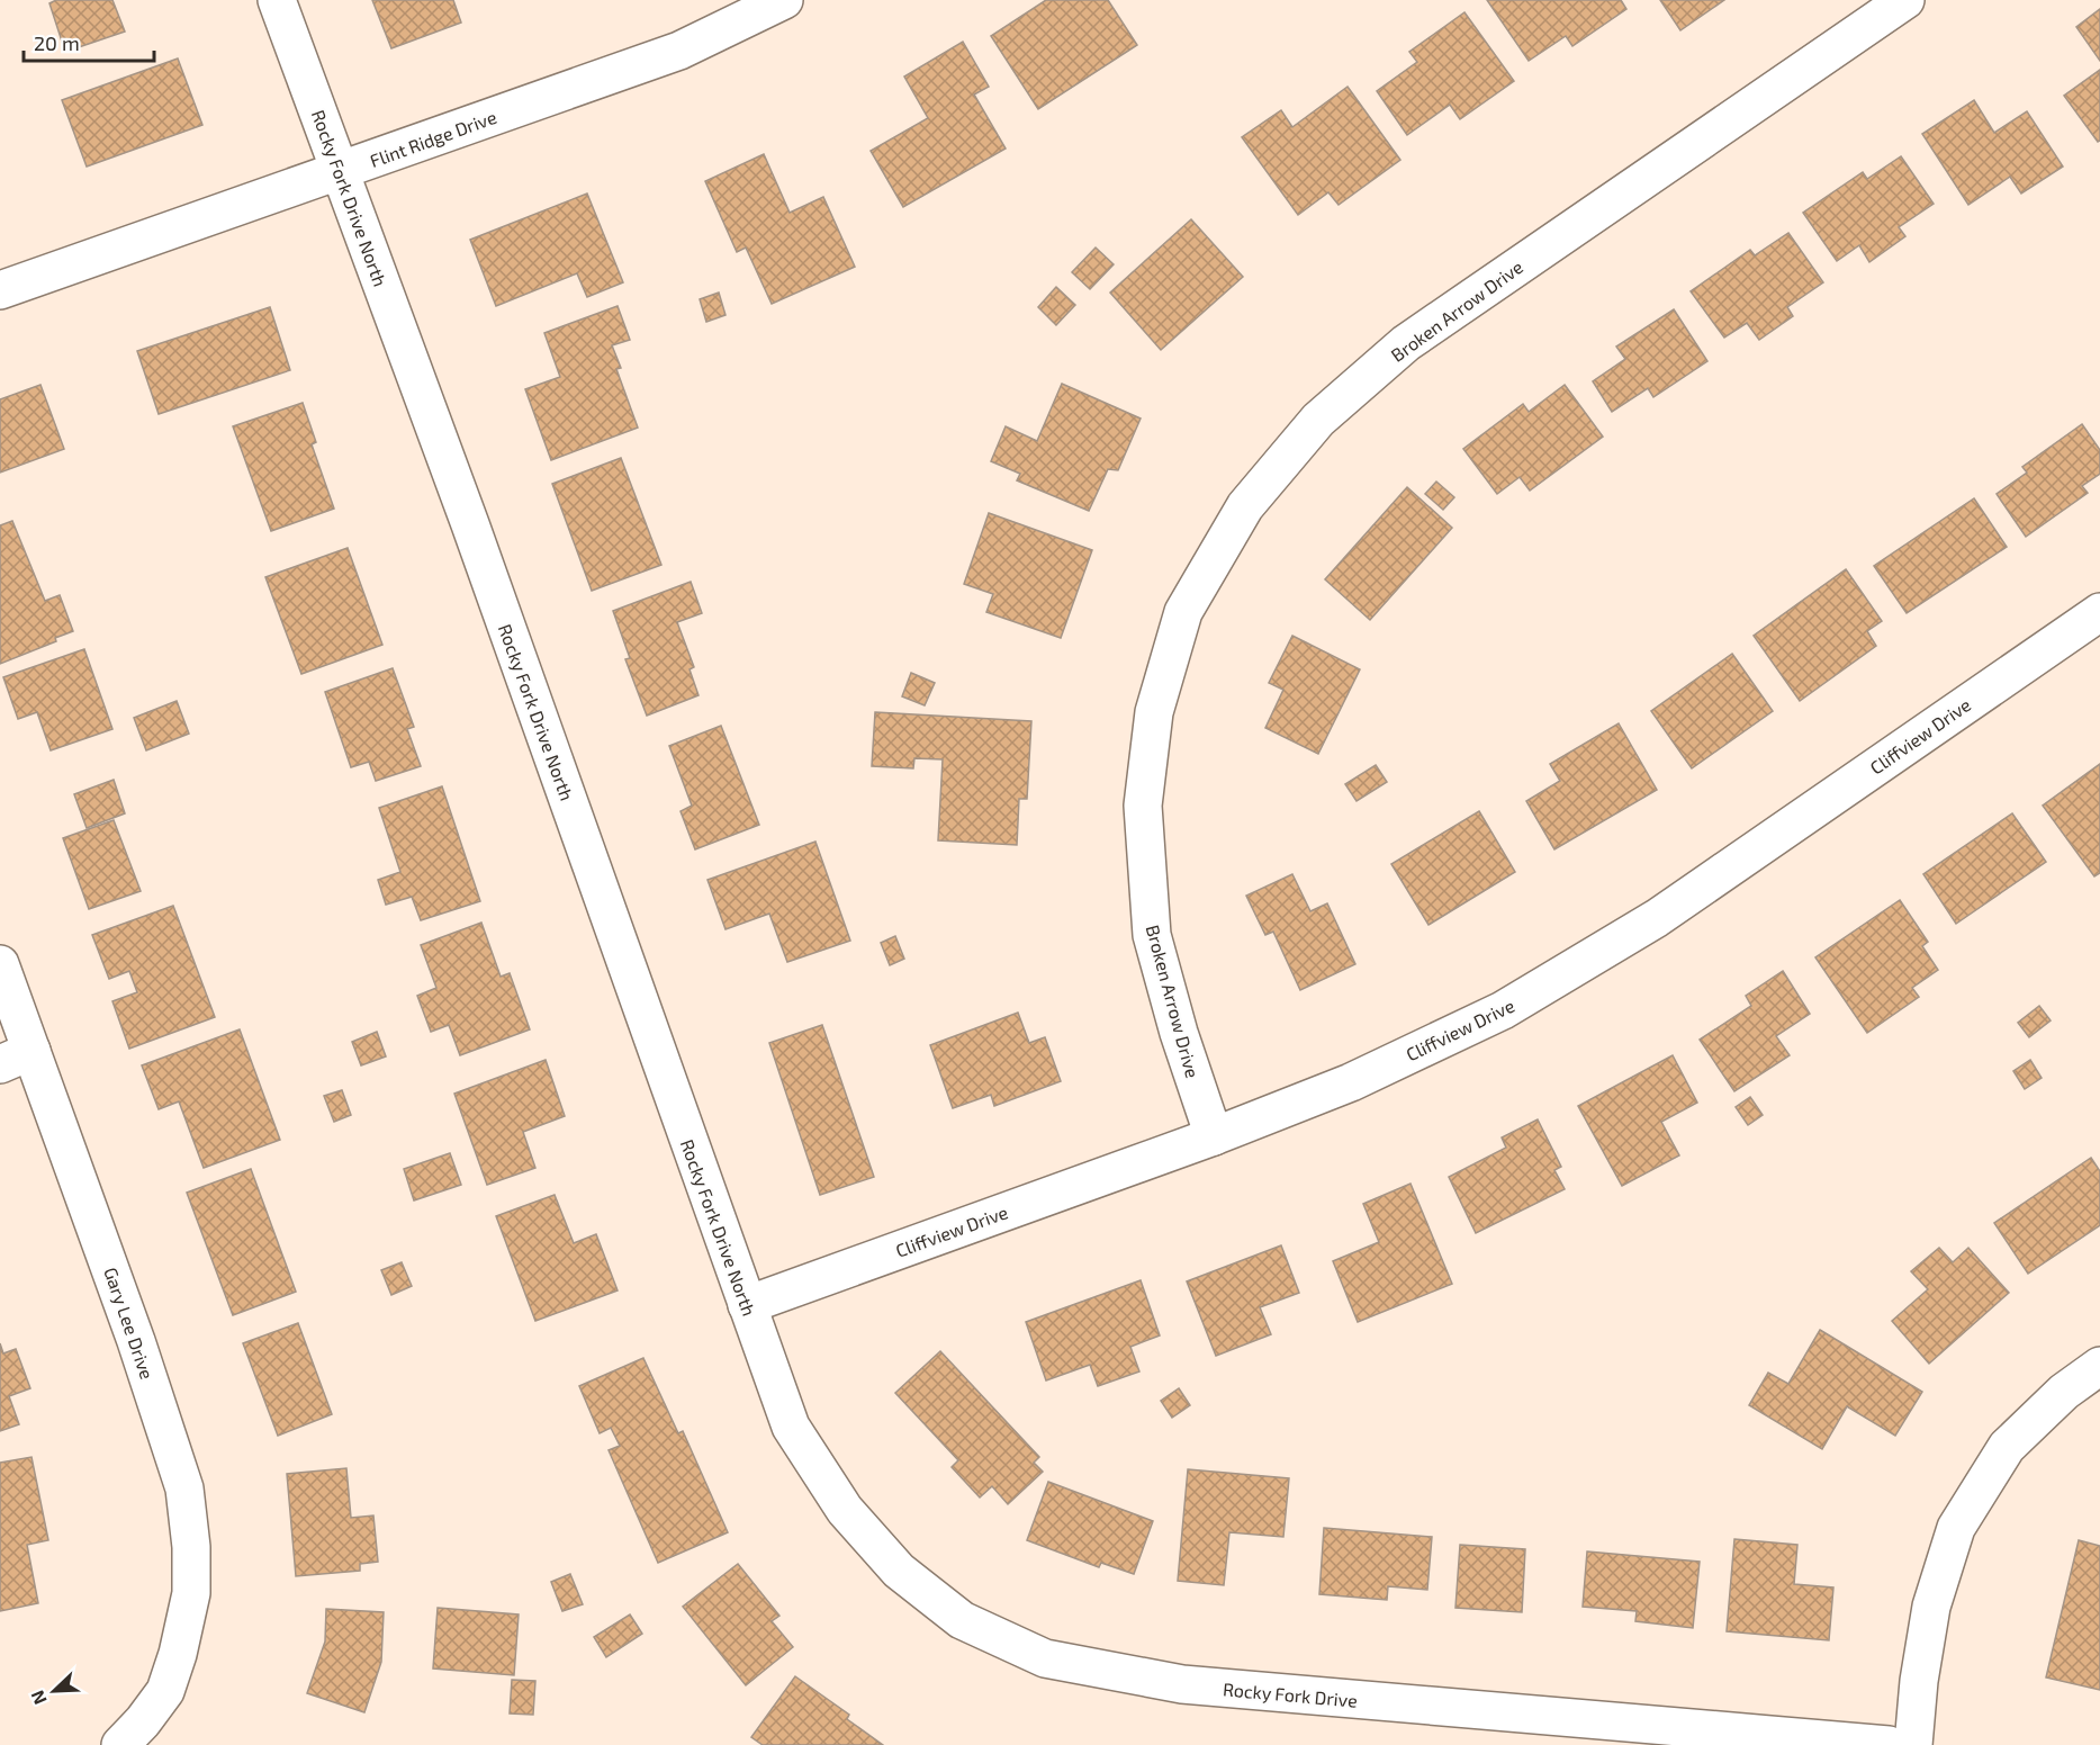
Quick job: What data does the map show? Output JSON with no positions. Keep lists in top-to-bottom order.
{
  "streets": {
    "street": [
      "Flint Ridge Drive",
      "Rocky Fork Drive North",
      "Broken Arrow Drive",
      "Cliffview Drive",
      "Gary Lee Drive",
      "Rocky Fork Drive"
    ]
  },
  "crossings": [
    ["Flint Ridge Drive", "Rocky Fork Drive North"],
    ["Rocky Fork Drive North", "Cliffview Drive"],
    ["Rocky Fork Drive North", "Rocky Fork Drive"],
    ["Broken Arrow Drive", "Cliffview Drive"]
  ],
  "scale_bar": "20 m",
  "north": "bottom left"
}
